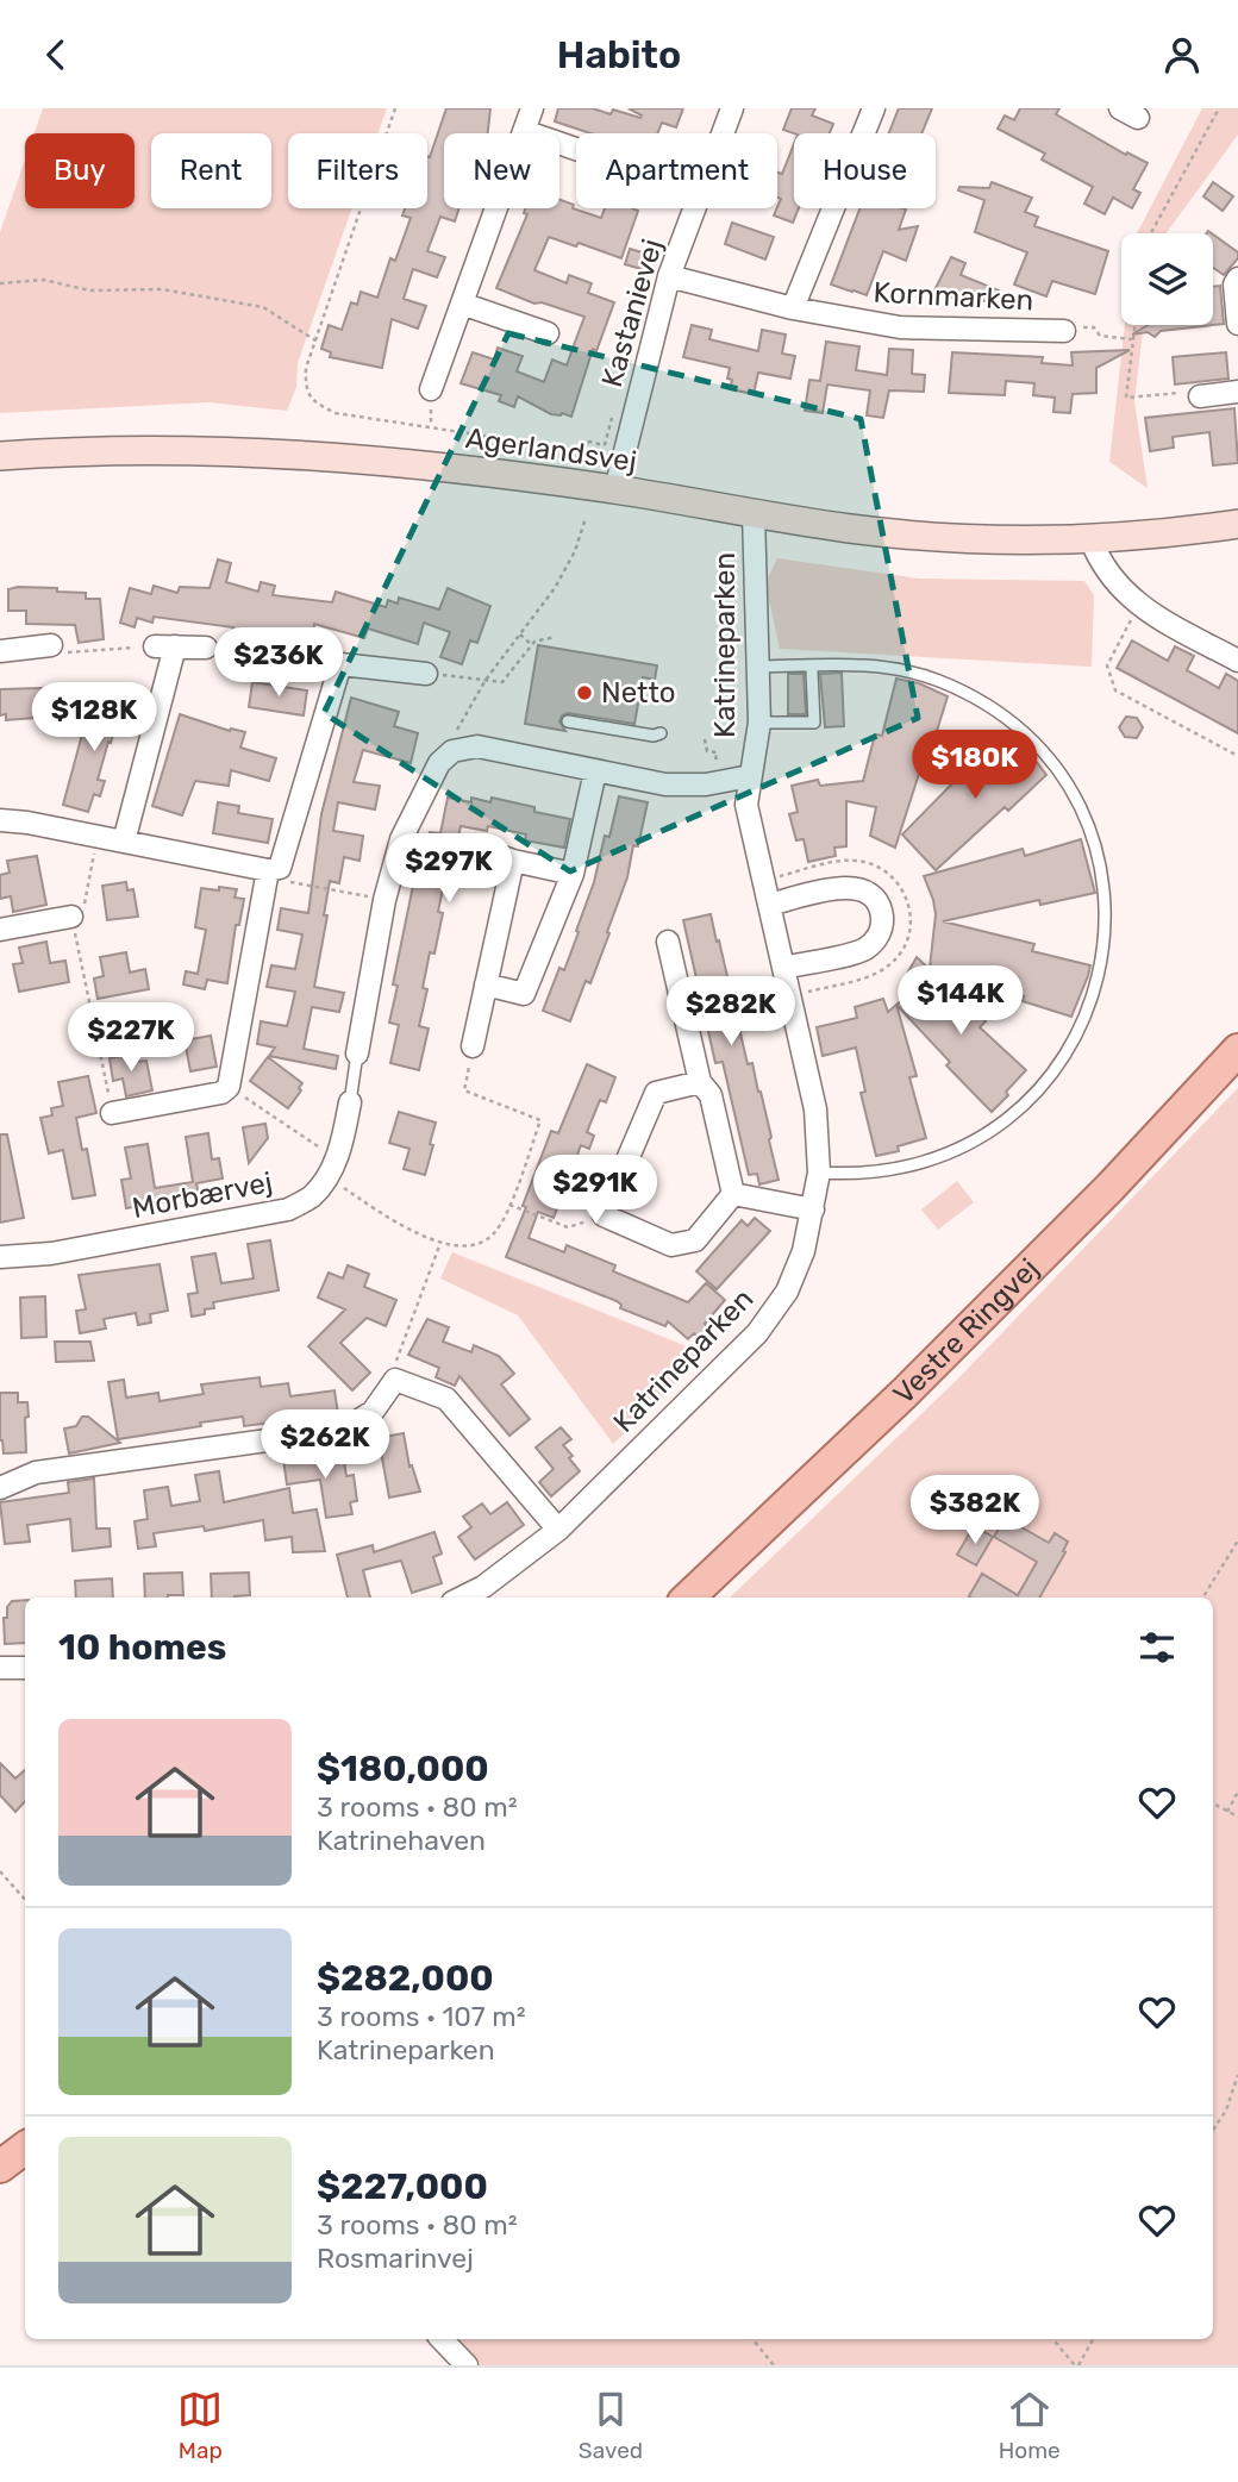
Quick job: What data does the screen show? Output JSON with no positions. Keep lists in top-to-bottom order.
{
  "streets": {
    "main road": ["Vestre Ringvej"],
    "street": [
      "Kornmarken",
      "Kastanievej",
      "Agerlandsvej",
      "Katrineparken",
      "Morbærvej"
    ]
  },
  "crossings": [
    ["Kornmarken", "Kastanievej"],
    ["Kastanievej", "Agerlandsvej"],
    ["Agerlandsvej", "Katrineparken"]
  ],
  "places": ["Netto"],
  "page": {
    "header": "Habito",
    "chip": [
      "Buy",
      "Rent",
      "Filters",
      "New",
      "Apartment",
      "House"
    ],
    "price": [
      "$236K",
      "$128K",
      "$180K",
      "$297K",
      "$144K",
      "$282K",
      "$227K",
      "$291K",
      "$262K",
      "$382K"
    ],
    "heading": "10 homes",
    "list": [
      {
        "name": "$180,000",
        "note": "3 rooms · 80 m² · Katrinehaven"
      },
      {
        "name": "$282,000",
        "note": "3 rooms · 107 m² · Katrineparken"
      },
      {
        "name": "$227,000",
        "note": "3 rooms · 80 m² · Rosmarinvej"
      }
    ],
    "tabs": ["Map", "Saved", "Home"]
  }
}
